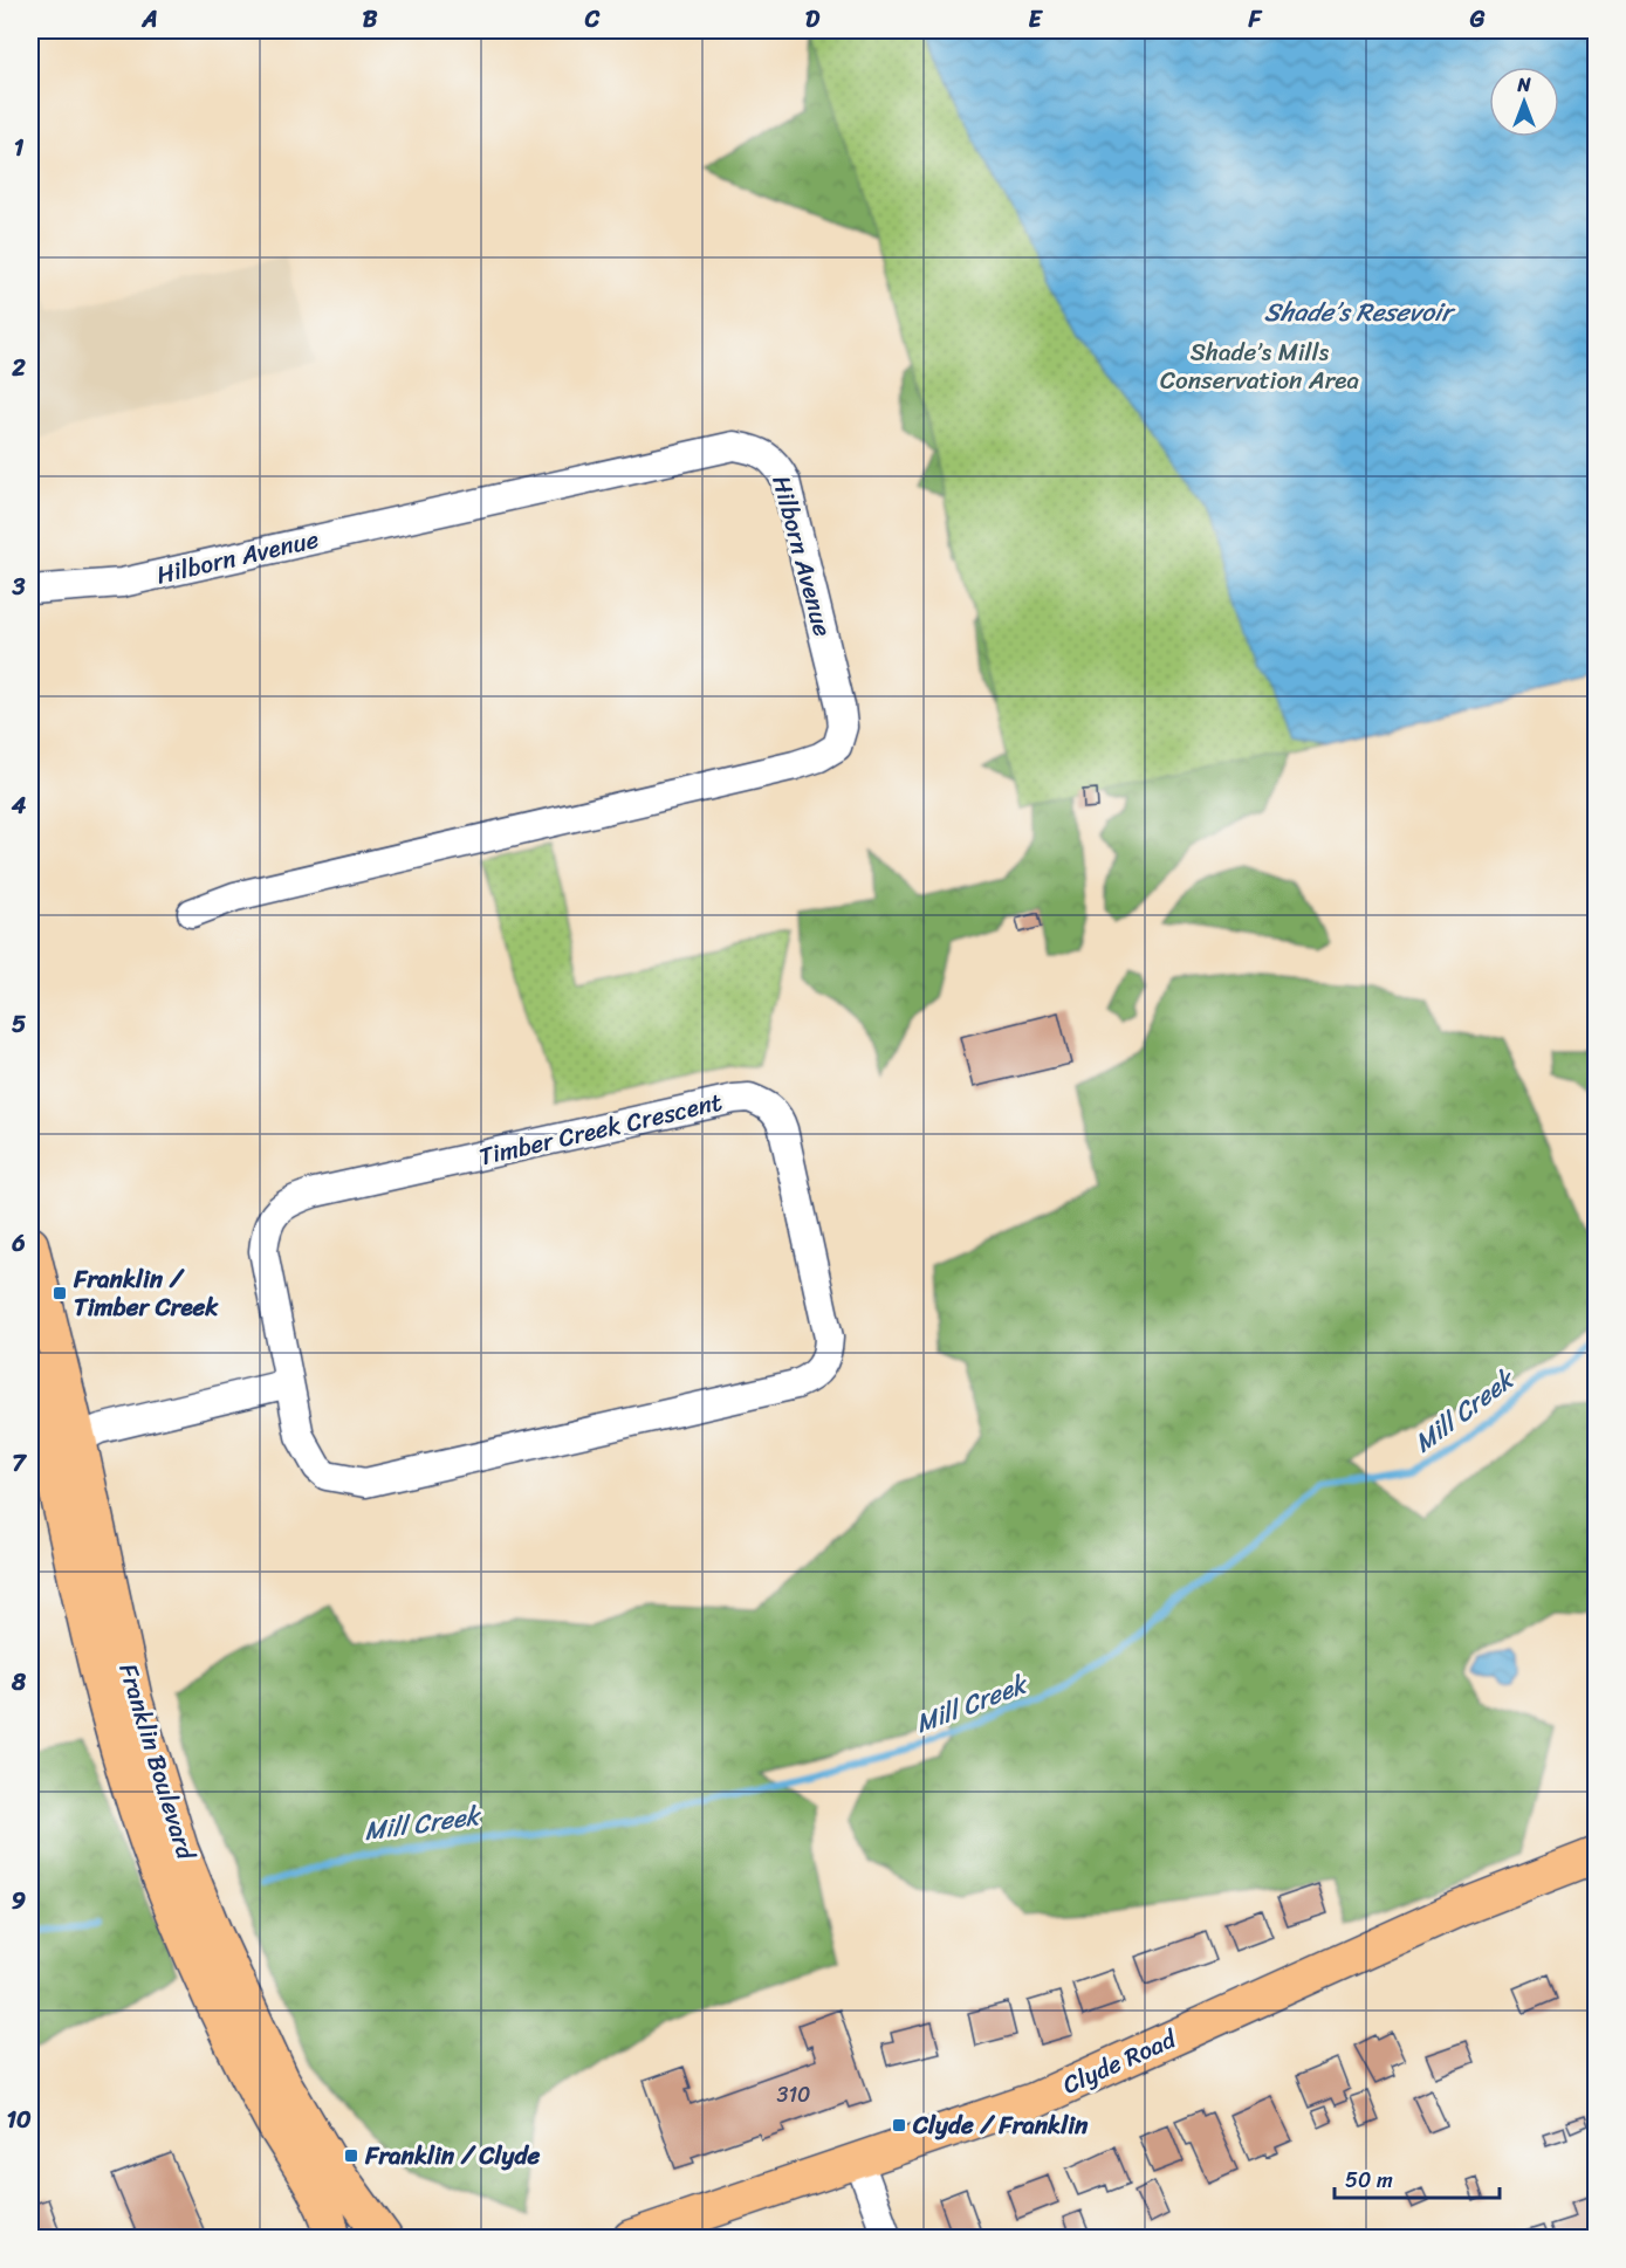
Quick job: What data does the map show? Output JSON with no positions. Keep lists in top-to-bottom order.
{
  "streets": {
    "main road": ["Franklin Boulevard", "Clyde Road"],
    "street": ["Hilborn Avenue", "Timber Creek Crescent"]
  },
  "water": ["Shade’s Resevoir", "Mill Creek"],
  "parks": ["Shade’s Mills Conservation Area"],
  "places": {
    "transit": ["Franklin / Timber Creek", "Clyde / Franklin", "Franklin / Clyde"]
  },
  "house_numbers": ["310"],
  "scale_bar": "50 m",
  "north": "top",
  "grid": {
    "columns": [
      "A",
      "B",
      "C",
      "D",
      "E",
      "F",
      "G"
    ],
    "rows": [
      "1",
      "2",
      "3",
      "4",
      "5",
      "6",
      "7",
      "8",
      "9",
      "10"
    ]
  }
}
